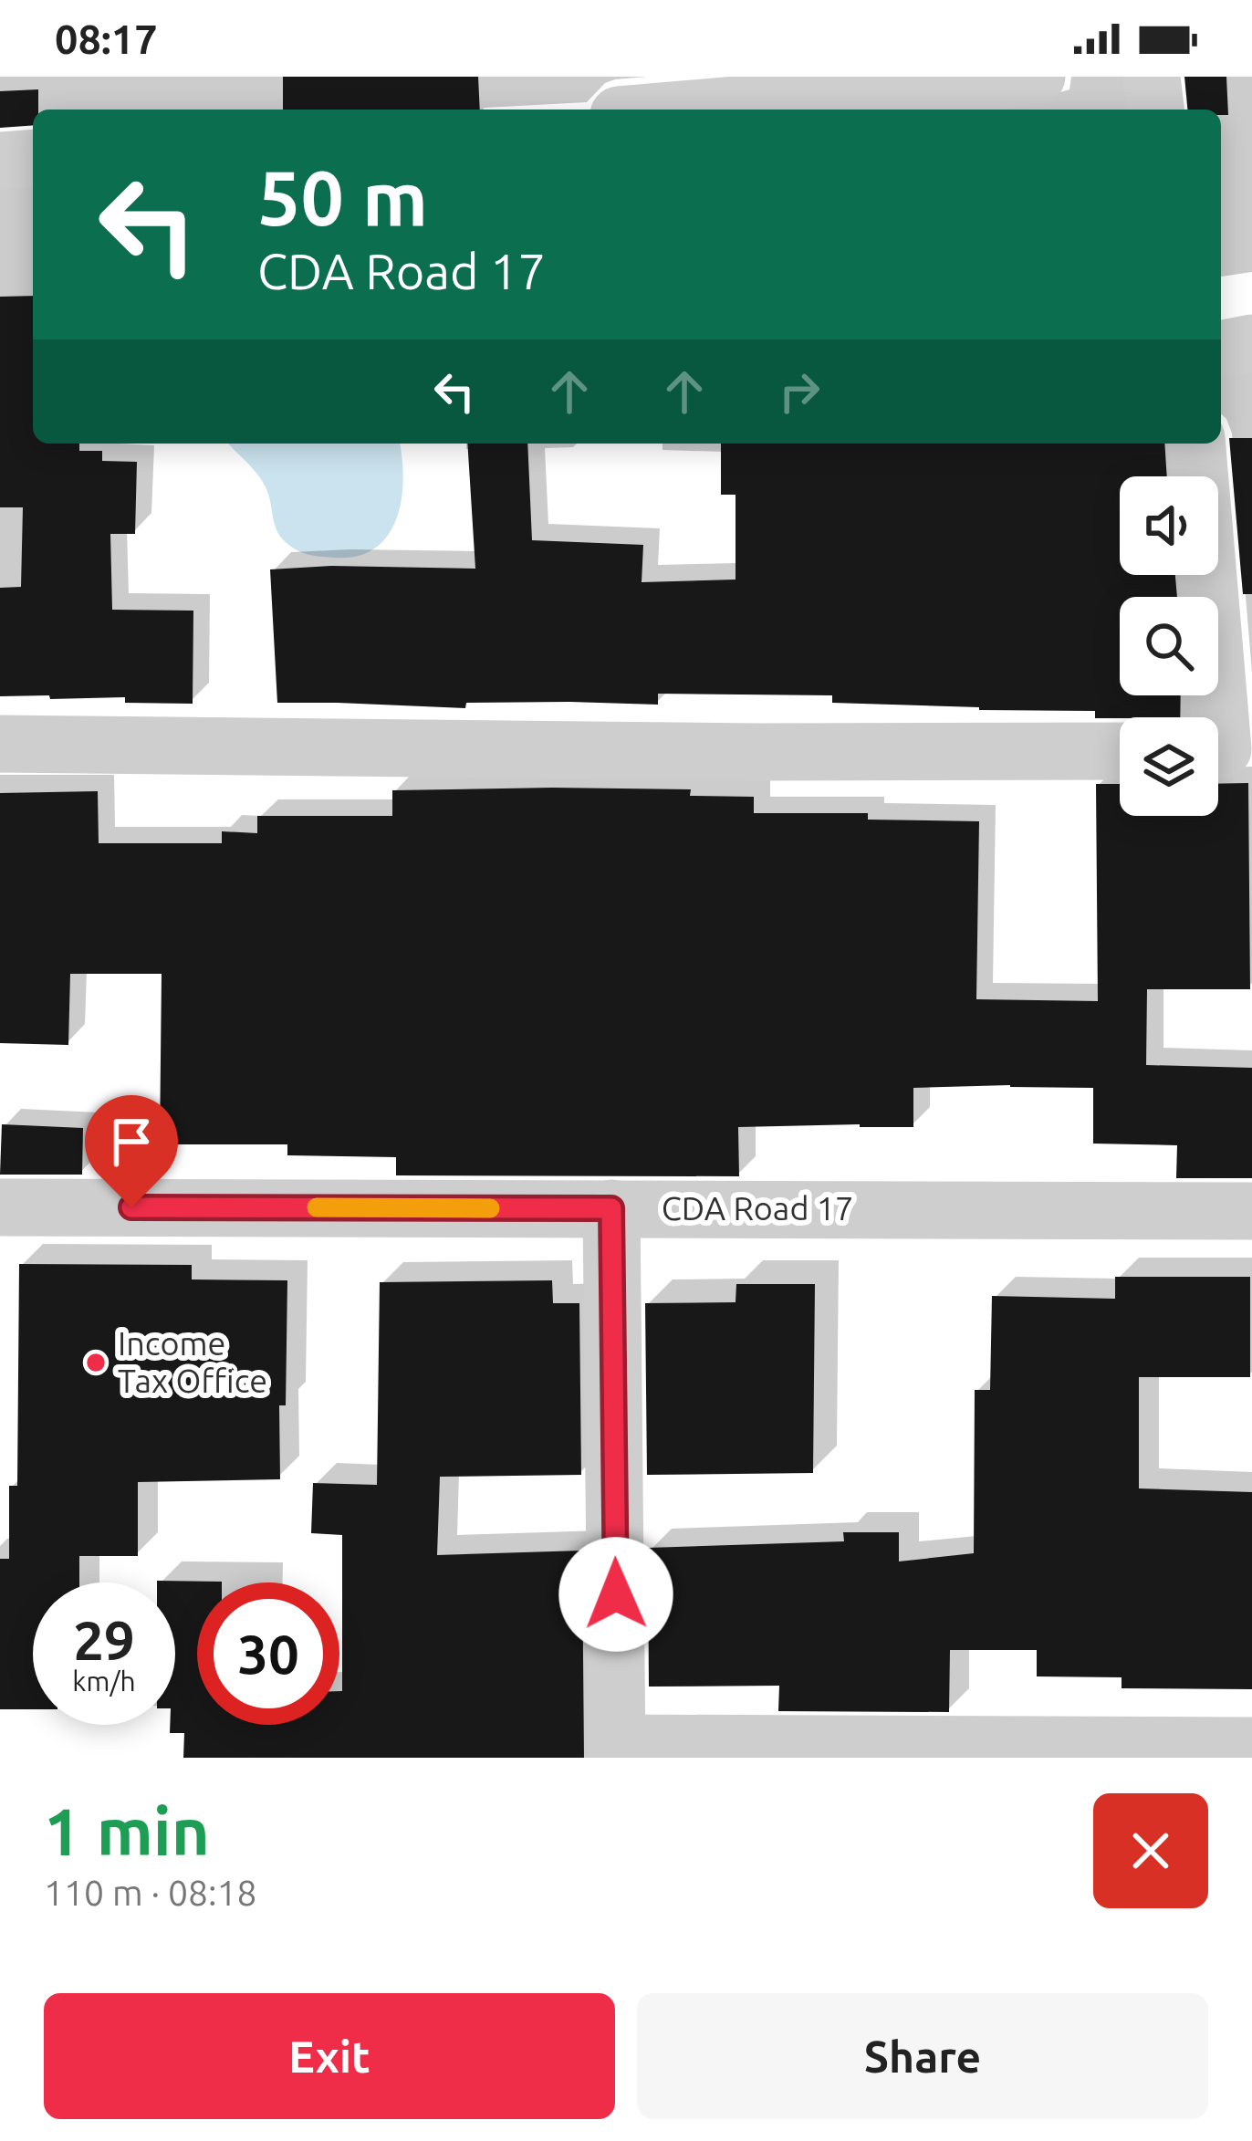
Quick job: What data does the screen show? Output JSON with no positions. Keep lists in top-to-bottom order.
{
  "streets": {
    "street": ["CDA Road 17"]
  },
  "places": ["Income Tax Office"],
  "page": {
    "status": "08:17",
    "turn": ["50 m", "CDA Road 17"],
    "speed": "29 km/h",
    "limit": "30",
    "heading": ["1 min", "110 m · 08:18"],
    "buttons": ["Exit", "Share"]
  }
}
